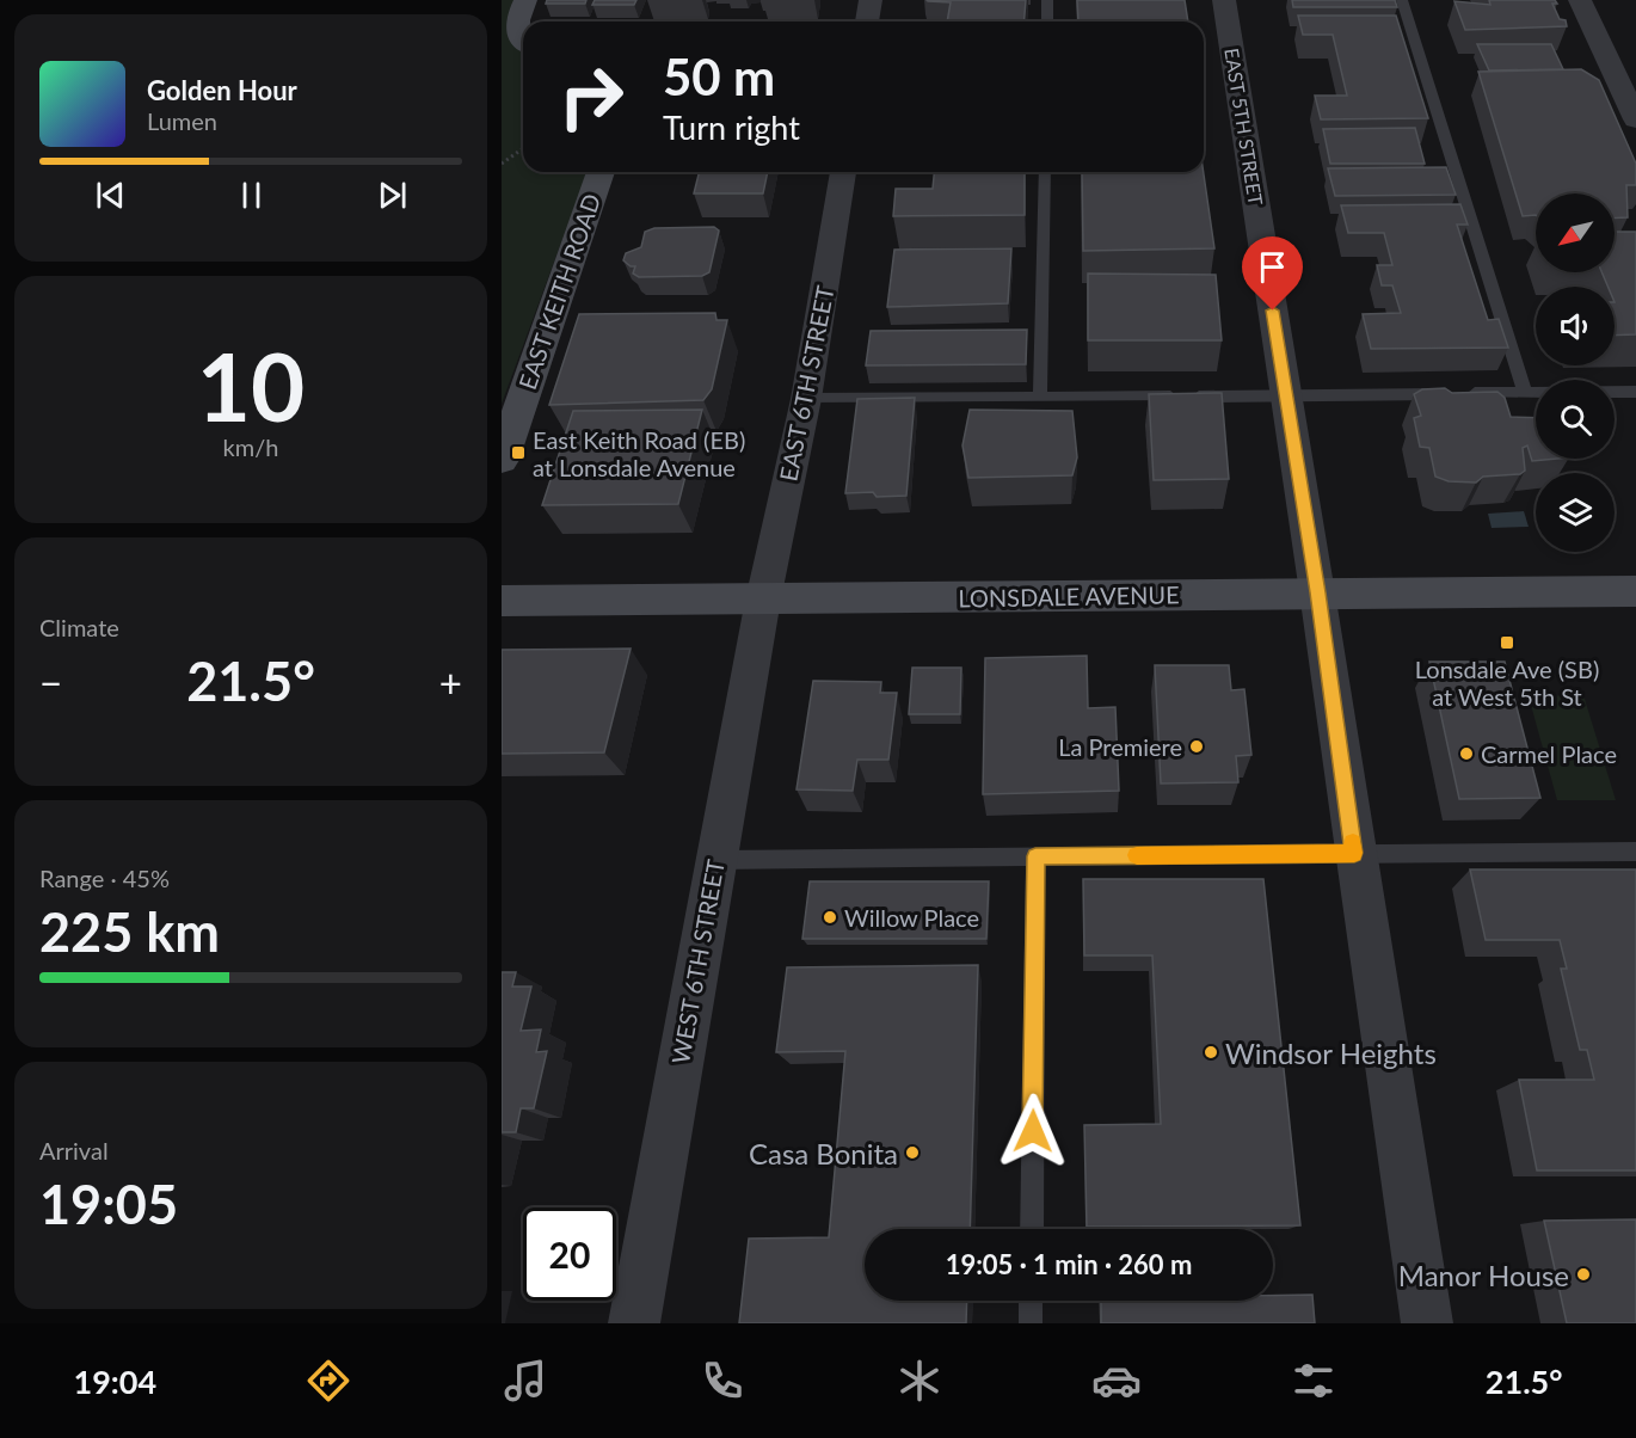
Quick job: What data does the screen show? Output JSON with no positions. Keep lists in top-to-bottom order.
{
  "streets": {
    "main road": ["EAST KEITH ROAD", "LONSDALE AVENUE"],
    "street": ["EAST 5TH STREET", "EAST 6TH STREET", "WEST 6TH STREET"]
  },
  "crossings": [
    ["EAST 5TH STREET", "LONSDALE AVENUE"],
    ["EAST 6TH STREET", "LONSDALE AVENUE"],
    ["EAST 6TH STREET", "WEST 6TH STREET"],
    ["LONSDALE AVENUE", "WEST 6TH STREET"]
  ],
  "places": {
    "transit": ["East Keith Road (EB) at Lonsdale Avenue", "Lonsdale Ave (SB) at West 5th St"],
    "other": [
      "La Premiere",
      "Carmel Place",
      "Willow Place",
      "Windsor Heights",
      "Casa Bonita",
      "Manor House"
    ]
  },
  "north": "bottom left",
  "page": {
    "turn": ["50 m", "Turn right"],
    "song": ["Golden Hour", "Lumen"],
    "tile": [
      ["10", "km/h"],
      "Climate",
      ["Range · 45%", "225 km"],
      ["Arrival", "19:05"]
    ],
    "heat": ["−", "21.5°", "+"],
    "limit": "20",
    "trip": "19:05 · 1 min · 260 m",
    "tabs": ["19:04", "21.5°"]
  }
}
